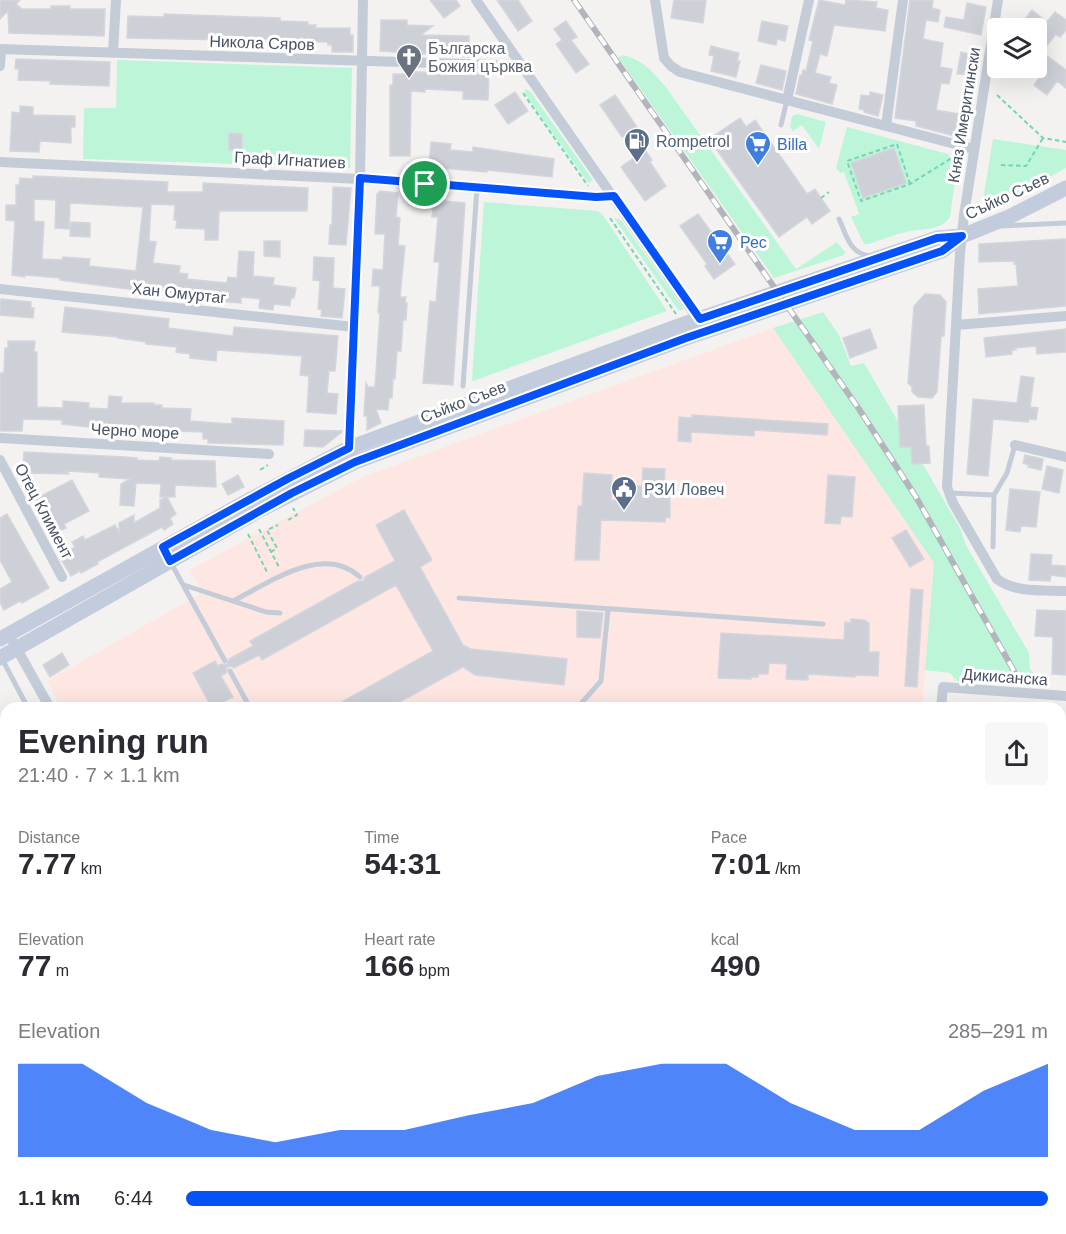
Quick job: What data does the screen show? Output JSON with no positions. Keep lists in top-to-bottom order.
{
  "streets": {
    "street": [
      "Никола Сяров",
      "Княз Имеритински",
      "Граф Игнатиев",
      "Съйко Съев",
      "Хан Омуртаг",
      "Черно море",
      "Отец Климент",
      "Дикисанска"
    ]
  },
  "crossings": [
    ["Княз Имеритински", "Съйко Съев"]
  ],
  "places": {
    "church": ["Българска Божия църква"],
    "fuel station": ["Rompetrol"],
    "supermarket": ["Billa", "Рес"],
    "public building": ["РЗИ Ловеч"]
  },
  "page": {
    "heading": ["Evening run", "21:40 · 7 × 1.1 km"],
    "stats": [
      ["Distance", "7.77 km"],
      ["Time", "54:31"],
      ["Pace", "7:01 /km"],
      ["Elevation", "77 m"],
      ["Heart rate", "166 bpm"],
      ["kcal", "490"]
    ],
    "chart": ["Elevation", "285–291 m"],
    "list": [
      {
        "name": "1.1 km",
        "note": "6:44"
      }
    ]
  }
}
